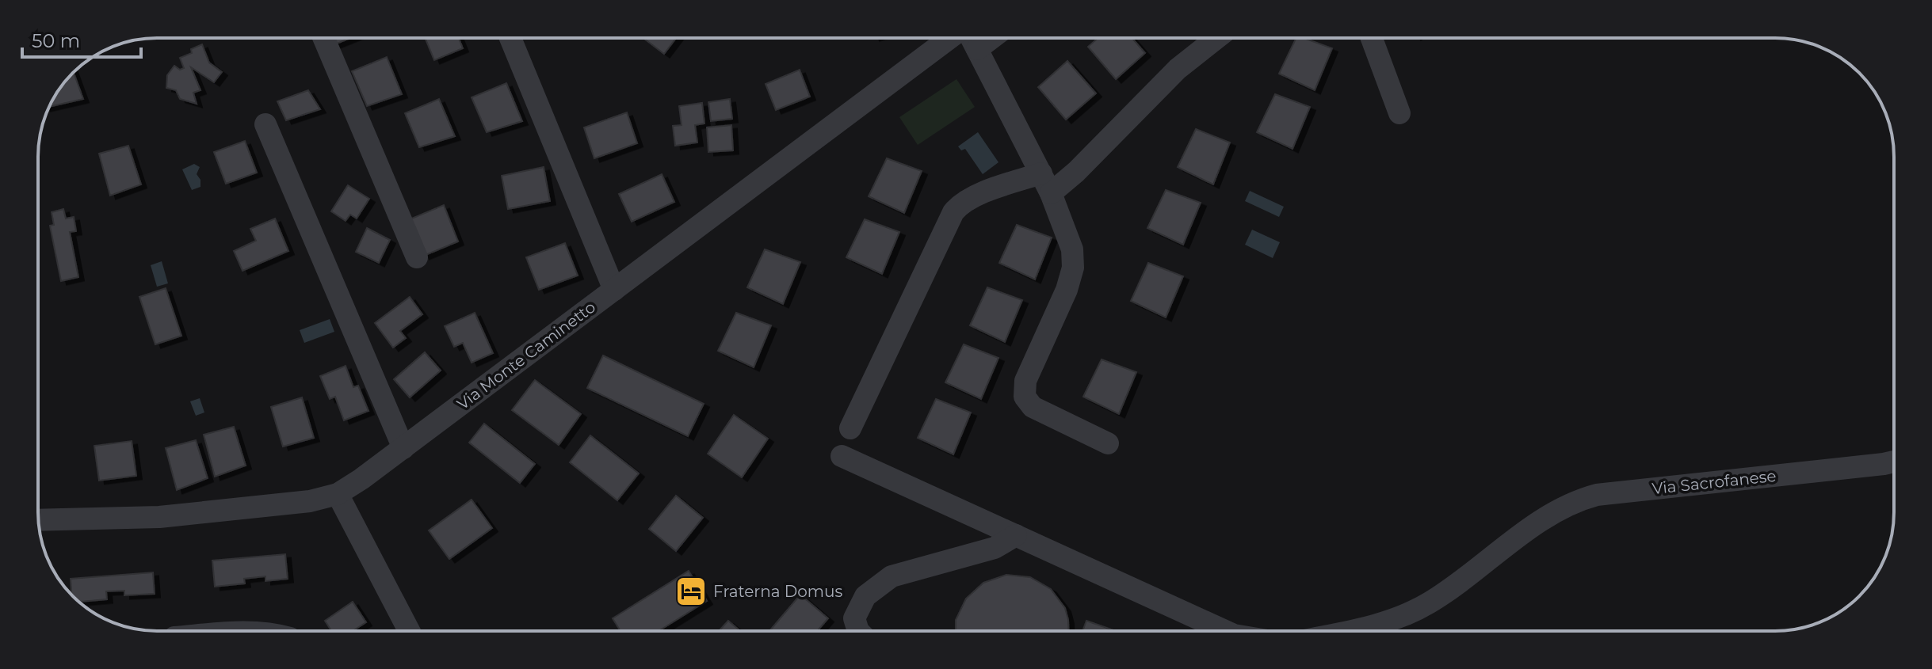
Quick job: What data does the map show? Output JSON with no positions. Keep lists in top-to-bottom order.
{
  "streets": {
    "street": ["Via Monte Caminetto", "Via Sacrofanese"]
  },
  "places": {
    "hotel": ["Fraterna Domus"]
  },
  "scale_bar": "50 m"
}
